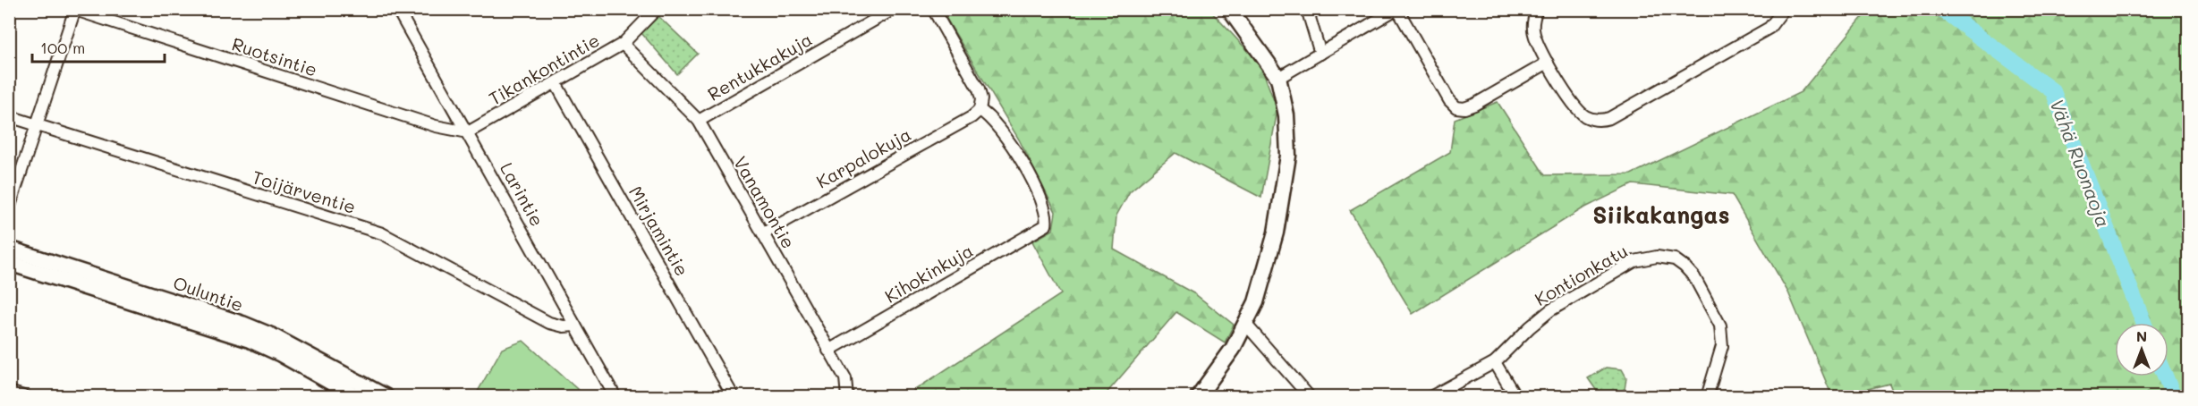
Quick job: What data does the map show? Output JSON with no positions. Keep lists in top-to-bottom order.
{
  "streets": {
    "main road": ["Ouluntie"],
    "street": [
      "Ruotsintie",
      "Rentukkakuja",
      "Tikankontintie",
      "Karpalokuja",
      "Toijärventie",
      "Larintie",
      "Vanamontie",
      "Mirjamintie",
      "Kihokinkuja",
      "Kontionkatu"
    ]
  },
  "crossings": [
    ["Ruotsintie", "Tikankontintie"],
    ["Ruotsintie", "Larintie"],
    ["Rentukkakuja", "Vanamontie"],
    ["Tikankontintie", "Larintie"],
    ["Tikankontintie", "Vanamontie"],
    ["Tikankontintie", "Mirjamintie"],
    ["Karpalokuja", "Vanamontie"],
    ["Karpalokuja", "Kihokinkuja"],
    ["Toijärventie", "Larintie"],
    ["Vanamontie", "Kihokinkuja"]
  ],
  "districts": ["Siikakangas"],
  "water": ["Vähä Ruonaoja"],
  "scale_bar": "100 m",
  "north": "top"
}
